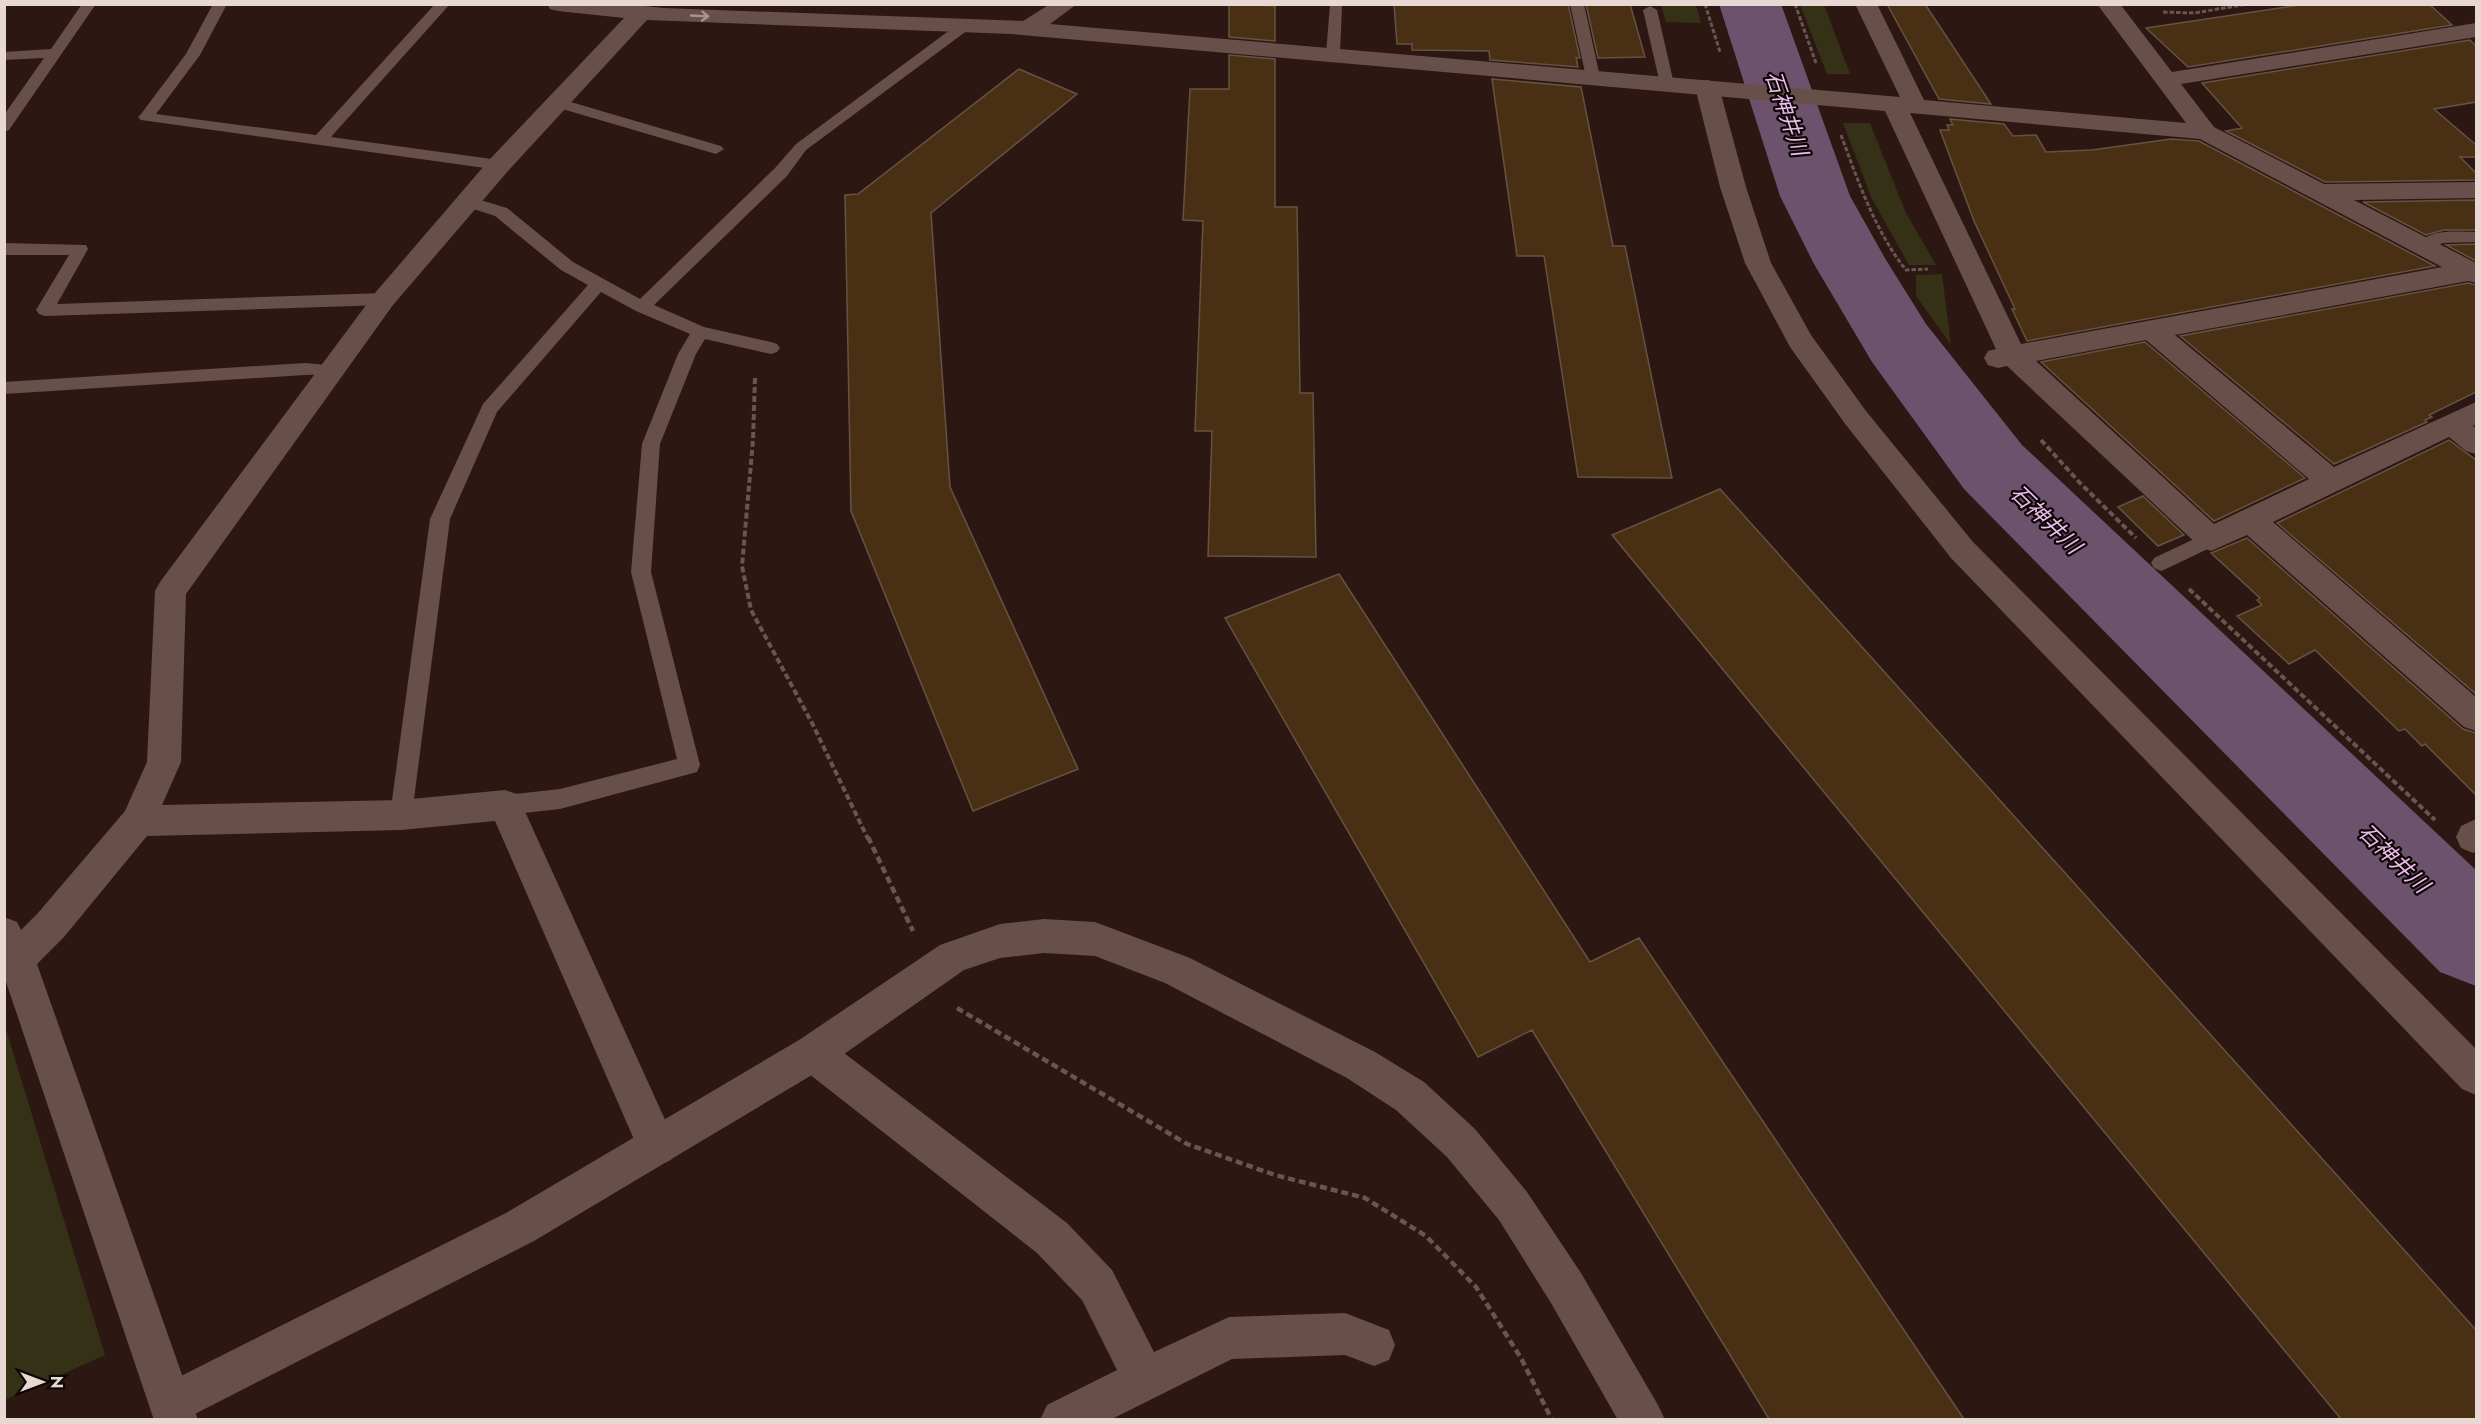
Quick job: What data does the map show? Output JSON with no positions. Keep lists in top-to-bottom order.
{
  "water": ["石神井川"],
  "north": "right"
}
